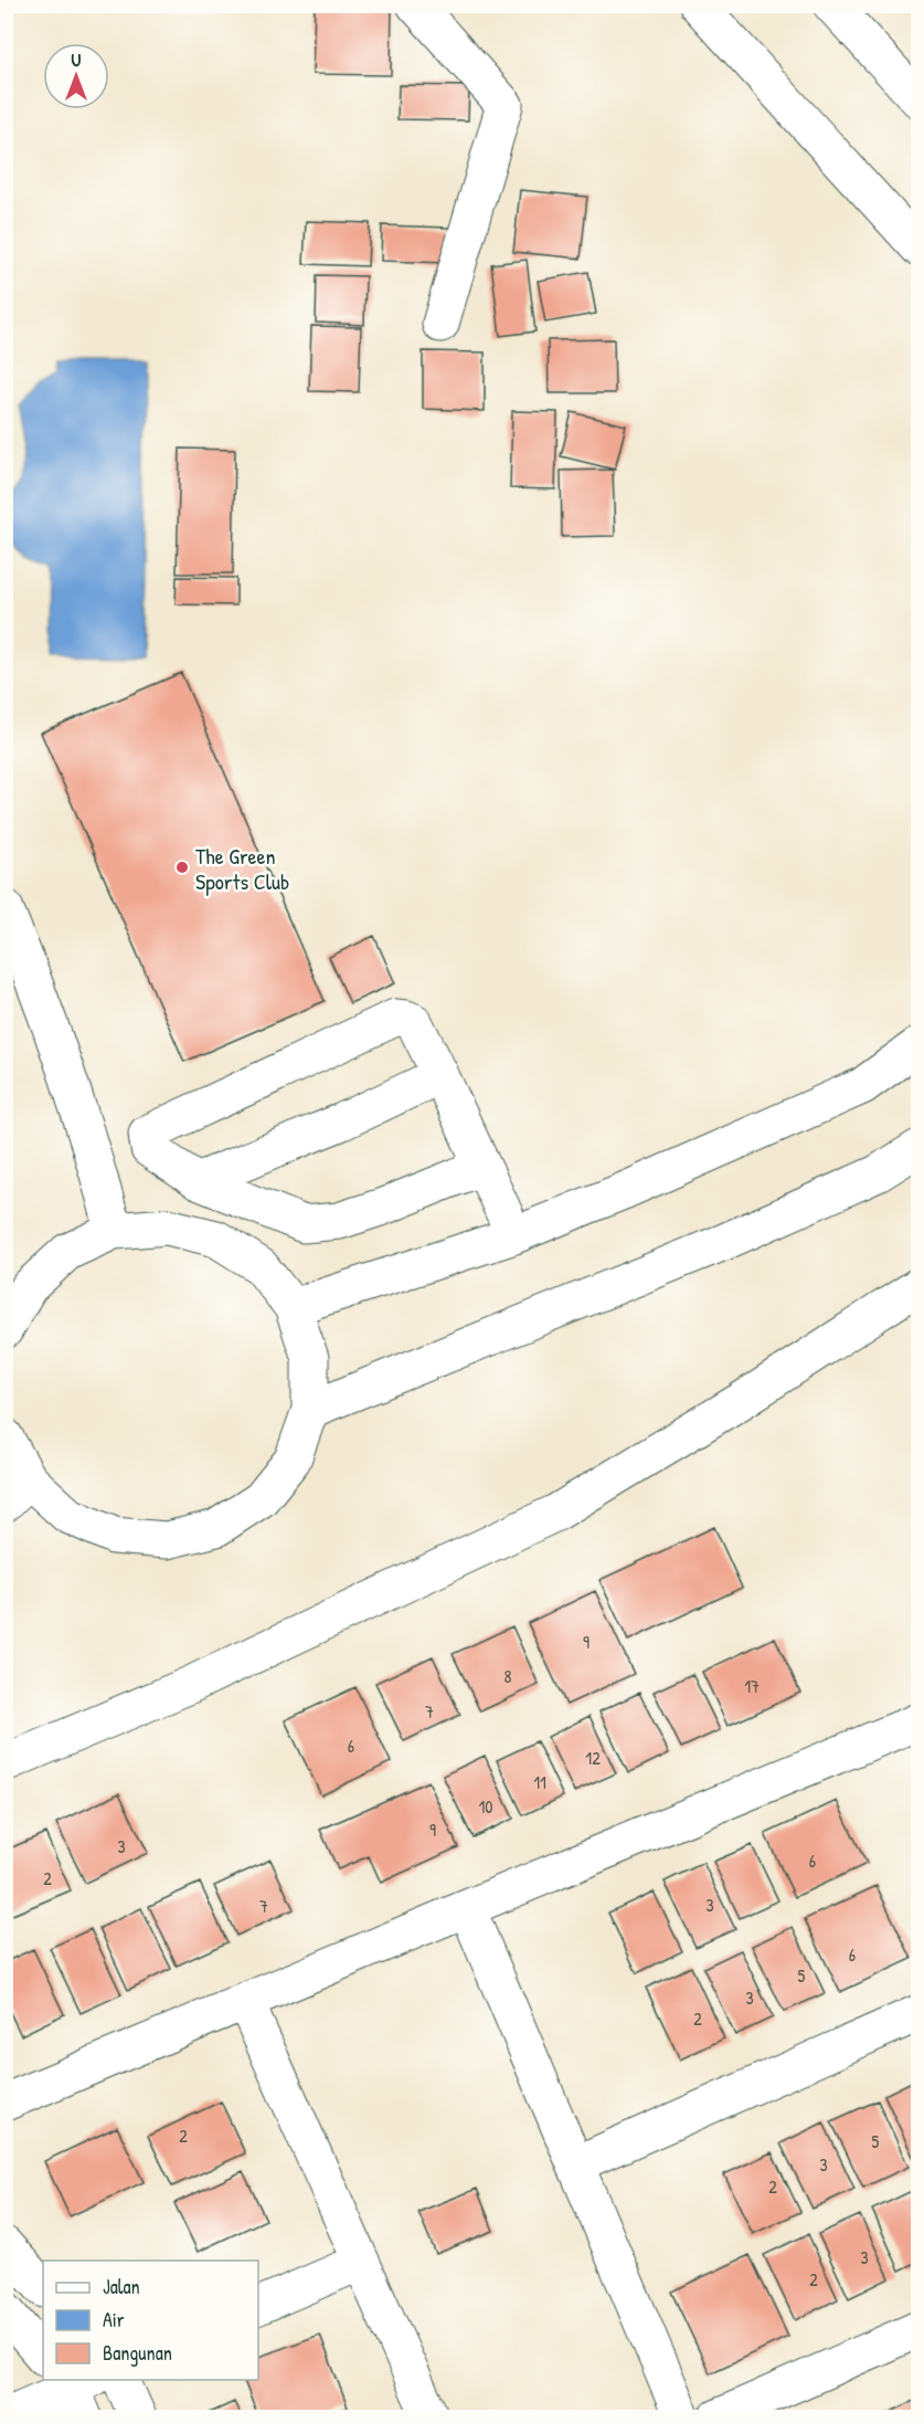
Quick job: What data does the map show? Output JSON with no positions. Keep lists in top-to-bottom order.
{
  "places": ["The Green Sports Club"],
  "house_numbers": [
    "9",
    "8",
    "17",
    "7",
    "6",
    "12",
    "11",
    "10",
    "9",
    "3",
    "6",
    "2",
    "3",
    "7",
    "6",
    "5",
    "3",
    "2",
    "2",
    "5",
    "3",
    "2",
    "3",
    "2"
  ],
  "legend": ["Jalan", "Air", "Bangunan"],
  "north": "top"
}
